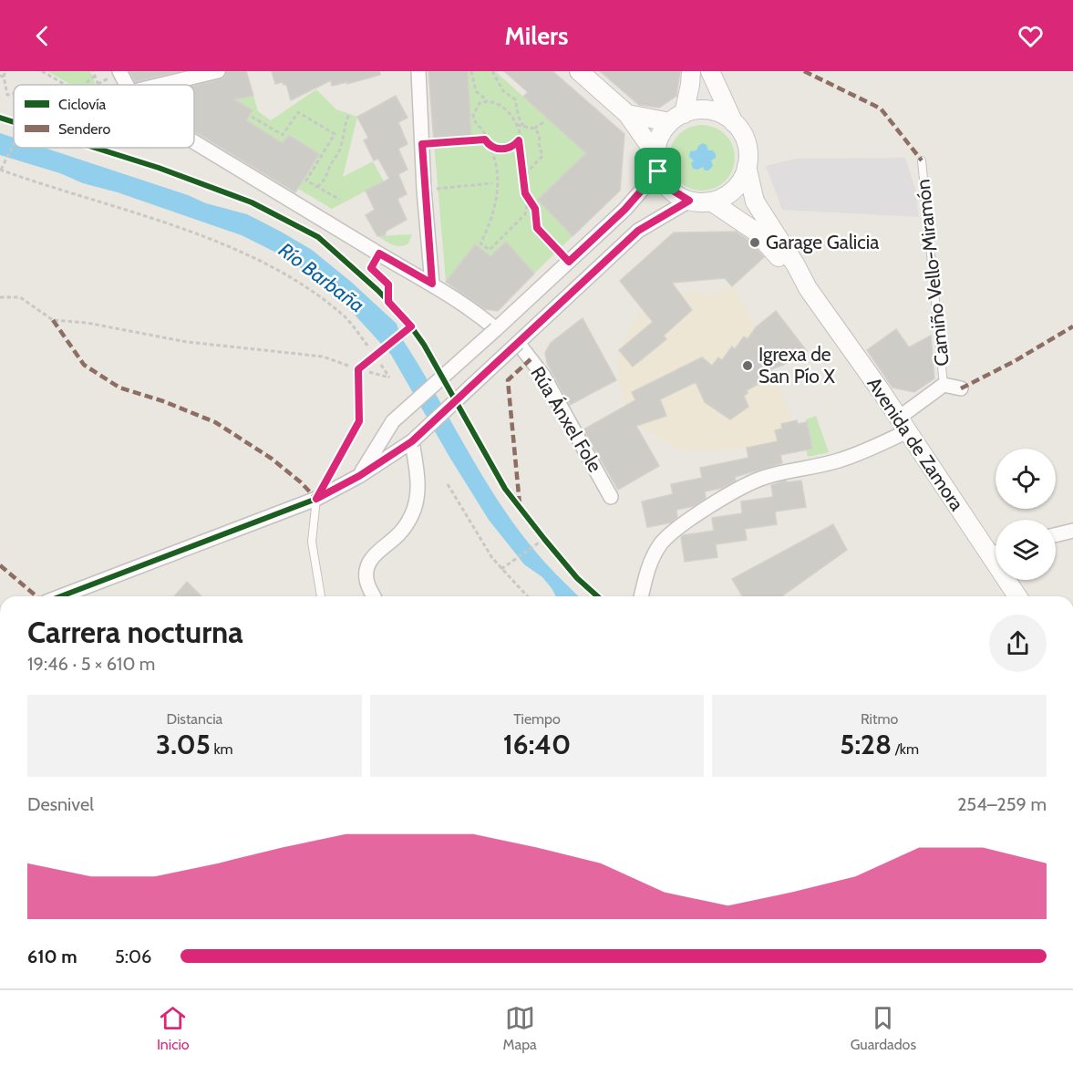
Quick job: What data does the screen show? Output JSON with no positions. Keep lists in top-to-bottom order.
{
  "streets": {
    "street": ["Rúa Ánxel Fole", "Avenida de Zamora"],
    "lane": ["Camiño Vello-Miramón"]
  },
  "water": ["Río Barbaña"],
  "places": ["Garage Galicia", "Igrexa de San Pío X"],
  "legend": ["Ciclovía", "Sendero"],
  "page": {
    "header": "Milers",
    "heading": ["Carrera nocturna", "19:46 · 5 × 610 m"],
    "stats": [
      ["Distancia", "3.05 km"],
      ["Tiempo", "16:40"],
      ["Ritmo", "5:28 /km"]
    ],
    "chart": ["Desnivel", "254–259 m"],
    "list": [
      {
        "name": "610 m",
        "note": "5:06"
      }
    ],
    "tabs": ["Inicio", "Mapa", "Guardados"]
  }
}
